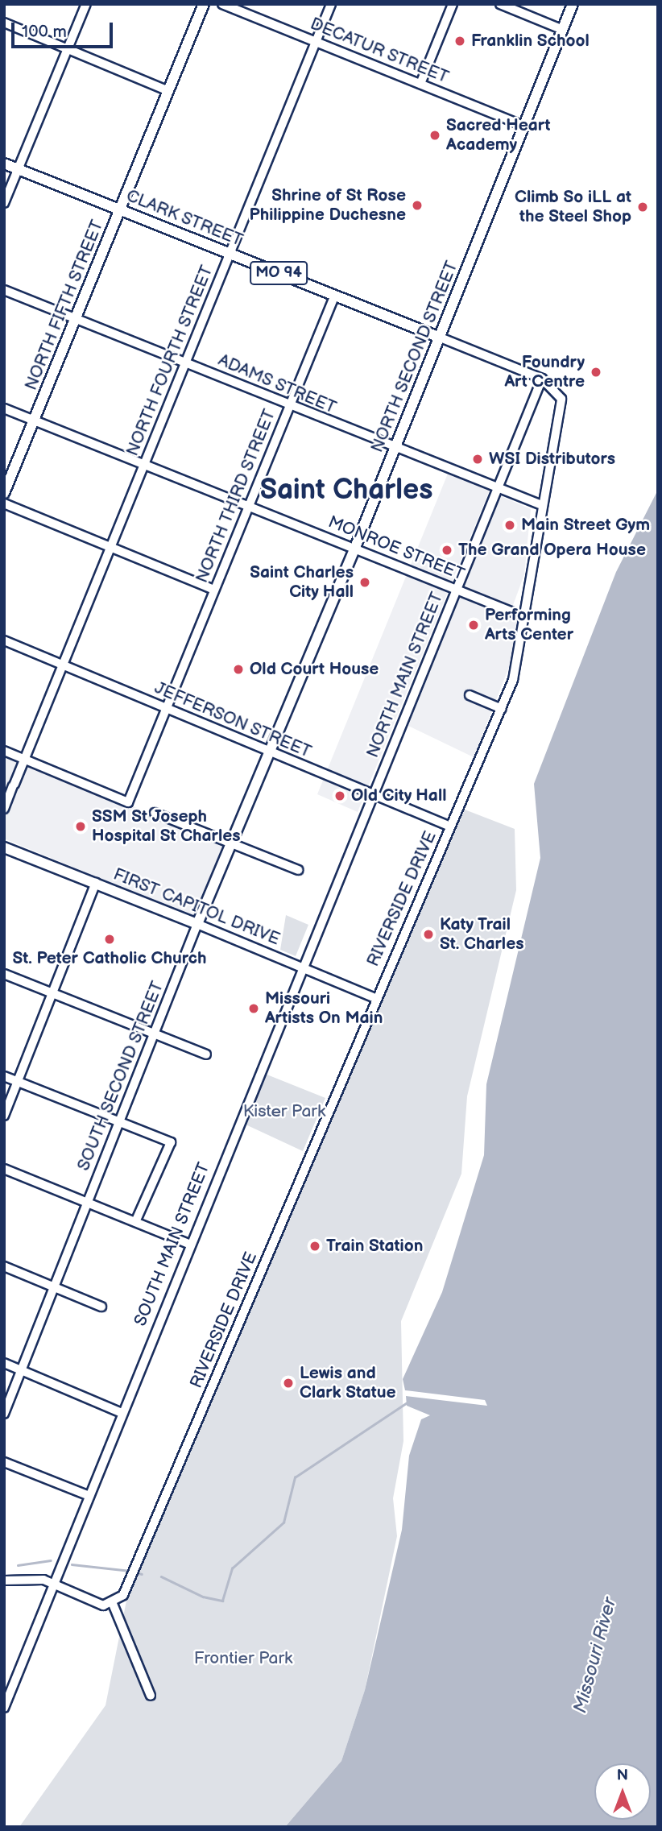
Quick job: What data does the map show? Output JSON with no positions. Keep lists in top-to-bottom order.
{
  "streets": {
    "main road": [
      "CLARK STREET",
      "MO 94",
      "NORTH FIFTH STREET",
      "NORTH SECOND STREET",
      "FIRST CAPITOL DRIVE",
      "SOUTH SECOND STREET"
    ],
    "street": [
      "DECATUR STREET",
      "NORTH FOURTH STREET",
      "ADAMS STREET",
      "NORTH THIRD STREET",
      "MONROE STREET",
      "NORTH MAIN STREET",
      "JEFFERSON STREET",
      "RIVERSIDE DRIVE",
      "SOUTH MAIN STREET"
    ]
  },
  "crossings": [
    ["DECATUR STREET", "NORTH SECOND STREET"],
    ["DECATUR STREET", "NORTH FOURTH STREET"],
    ["CLARK STREET", "NORTH FIFTH STREET"],
    ["CLARK STREET", "NORTH SECOND STREET"],
    ["CLARK STREET", "NORTH FOURTH STREET"],
    ["CLARK STREET", "NORTH THIRD STREET"],
    ["CLARK STREET", "NORTH MAIN STREET"],
    ["CLARK STREET", "RIVERSIDE DRIVE"],
    ["NORTH FIFTH STREET", "ADAMS STREET"],
    ["NORTH FIFTH STREET", "MONROE STREET"],
    ["NORTH SECOND STREET", "ADAMS STREET"],
    ["NORTH SECOND STREET", "MONROE STREET"],
    ["NORTH SECOND STREET", "JEFFERSON STREET"],
    ["NORTH SECOND STREET", "SOUTH SECOND STREET"],
    ["NORTH FOURTH STREET", "ADAMS STREET"],
    ["NORTH FOURTH STREET", "NORTH THIRD STREET"],
    ["NORTH FOURTH STREET", "MONROE STREET"],
    ["NORTH FOURTH STREET", "JEFFERSON STREET"],
    ["ADAMS STREET", "NORTH THIRD STREET"],
    ["ADAMS STREET", "NORTH MAIN STREET"],
    ["ADAMS STREET", "RIVERSIDE DRIVE"],
    ["NORTH THIRD STREET", "MONROE STREET"],
    ["NORTH THIRD STREET", "JEFFERSON STREET"],
    ["MONROE STREET", "NORTH MAIN STREET"],
    ["MONROE STREET", "RIVERSIDE DRIVE"],
    ["NORTH MAIN STREET", "JEFFERSON STREET"],
    ["NORTH MAIN STREET", "RIVERSIDE DRIVE"],
    ["NORTH MAIN STREET", "SOUTH MAIN STREET"],
    ["JEFFERSON STREET", "RIVERSIDE DRIVE"],
    ["JEFFERSON STREET", "SOUTH SECOND STREET"],
    ["JEFFERSON STREET", "SOUTH MAIN STREET"],
    ["RIVERSIDE DRIVE", "FIRST CAPITOL DRIVE"],
    ["FIRST CAPITOL DRIVE", "SOUTH SECOND STREET"],
    ["FIRST CAPITOL DRIVE", "SOUTH MAIN STREET"]
  ],
  "districts": ["Saint Charles"],
  "water": ["Missouri River"],
  "parks": ["Kister Park", "Frontier Park"],
  "places": [
    "Franklin School",
    "Sacred Heart Academy",
    "Shrine of St Rose Philippine Duchesne",
    "Climb So iLL at the Steel Shop",
    "Foundry Art Centre",
    "WSI Distributors",
    "Main Street Gym",
    "The Grand Opera House",
    "Saint Charles City Hall",
    "Performing Arts Center",
    "Old Court House",
    "Old City Hall",
    "SSM St Joseph Hospital St Charles",
    "Katy Trail St. Charles",
    "St. Peter Catholic Church",
    "Missouri Artists On Main",
    "Train Station",
    "Lewis and Clark Statue"
  ],
  "scale_bar": "100 m",
  "north": "top"
}
